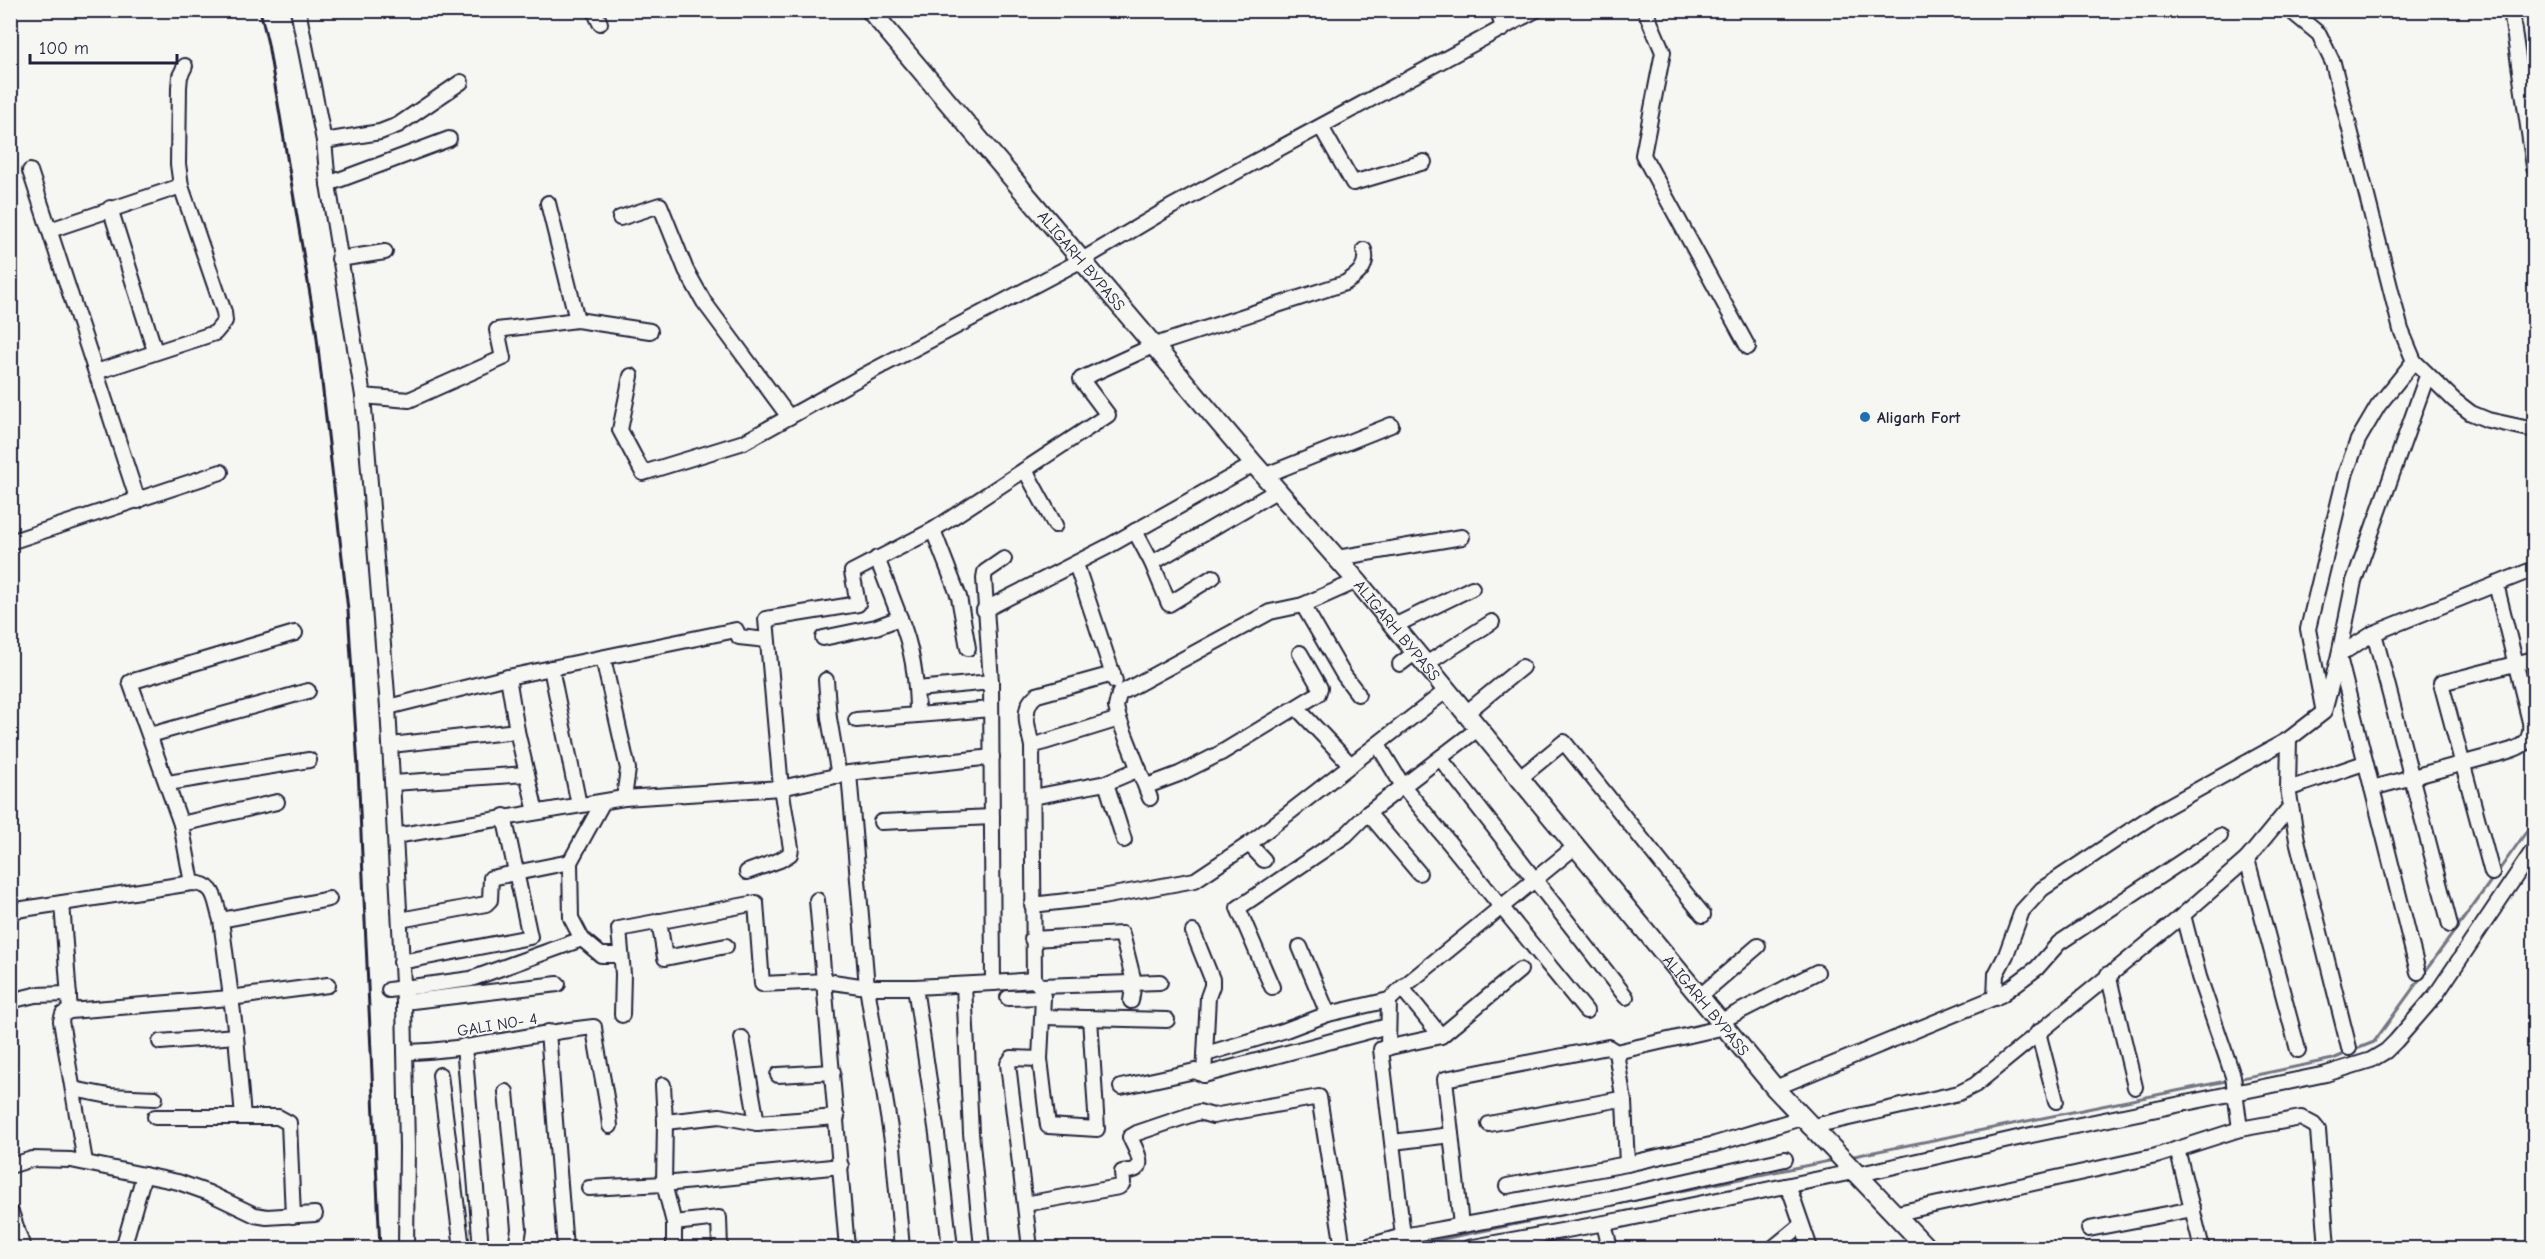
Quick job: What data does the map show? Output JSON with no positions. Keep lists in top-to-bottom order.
{
  "streets": {
    "main road": ["ALIGARH BYPASS"],
    "street": ["GALI NO- 4"]
  },
  "places": ["Aligarh Fort"],
  "scale_bar": "100 m"
}
